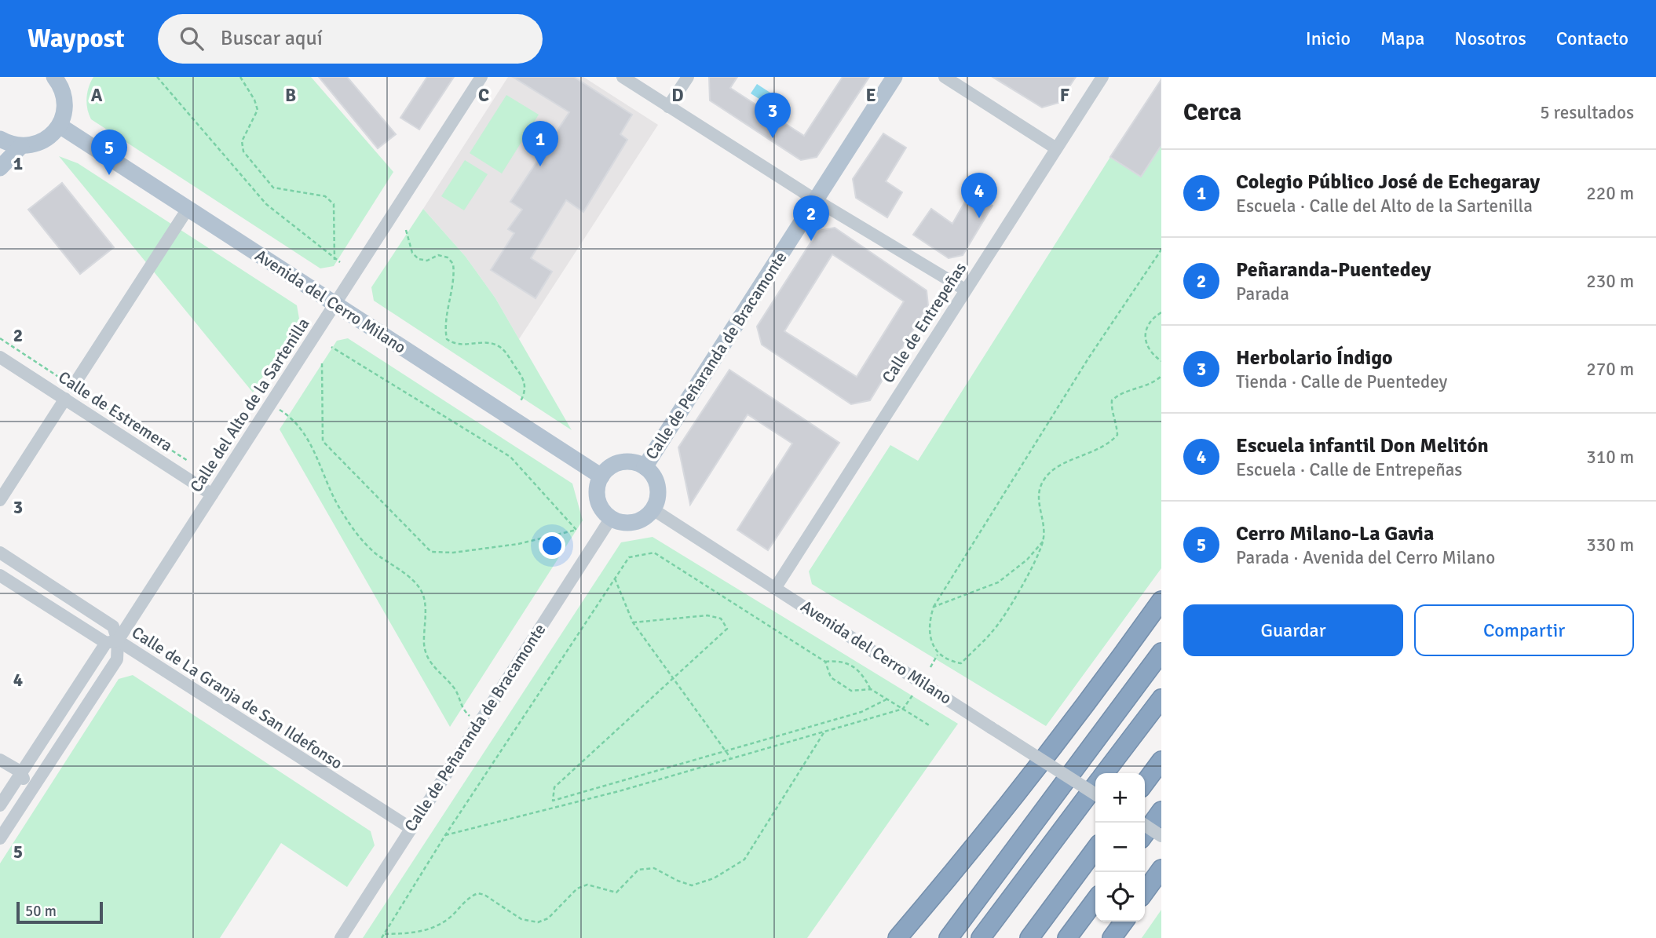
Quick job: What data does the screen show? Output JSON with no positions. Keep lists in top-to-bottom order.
{
  "streets": {
    "main road": ["Avenida del Cerro Milano", "Calle de Peñaranda de Bracamonte"],
    "street": [
      "Calle de Entrepeñas",
      "Calle del Alto de la Sartenilla",
      "Calle de Estremera",
      "Calle de La Granja de San Ildefonso"
    ]
  },
  "crossings": [
    ["Avenida del Cerro Milano", "Calle de Entrepeñas"],
    ["Avenida del Cerro Milano", "Calle de Peñaranda de Bracamonte"],
    ["Avenida del Cerro Milano", "Calle del Alto de la Sartenilla"],
    ["Calle de Peñaranda de Bracamonte", "Calle de La Granja de San Ildefonso"],
    ["Calle del Alto de la Sartenilla", "Calle de Estremera"],
    ["Calle del Alto de la Sartenilla", "Calle de La Granja de San Ildefonso"]
  ],
  "scale_bar": "50 m",
  "page": {
    "header": "Waypost",
    "search": "Buscar aquí",
    "nav": [
      "Inicio",
      "Mapa",
      "Nosotros",
      "Contacto"
    ],
    "heading": ["Cerca", "5 resultados"],
    "pins": [
      "3",
      "1",
      "5",
      "4",
      "2"
    ],
    "list": [
      {
        "mark": "1",
        "name": "Colegio Público José de Echegaray",
        "note": "Escuela · Calle del Alto de la Sartenilla",
        "value": "220 m"
      },
      {
        "mark": "2",
        "name": "Peñaranda-Puentedey",
        "note": "Parada",
        "value": "230 m"
      },
      {
        "mark": "3",
        "name": "Herbolario Índigo",
        "note": "Tienda · Calle de Puentedey",
        "value": "270 m"
      },
      {
        "mark": "4",
        "name": "Escuela infantil Don Melitón",
        "note": "Escuela · Calle de Entrepeñas",
        "value": "310 m"
      },
      {
        "mark": "5",
        "name": "Cerro Milano-La Gavia",
        "note": "Parada · Avenida del Cerro Milano",
        "value": "330 m"
      }
    ],
    "buttons": ["Guardar", "Compartir"],
    "map_buttons": ["+", "−"],
    "scale": "50 m"
  },
  "grid": {
    "columns": [
      "A",
      "B",
      "C",
      "D",
      "E",
      "F"
    ],
    "rows": [
      "1",
      "2",
      "3",
      "4",
      "5"
    ]
  }
}
